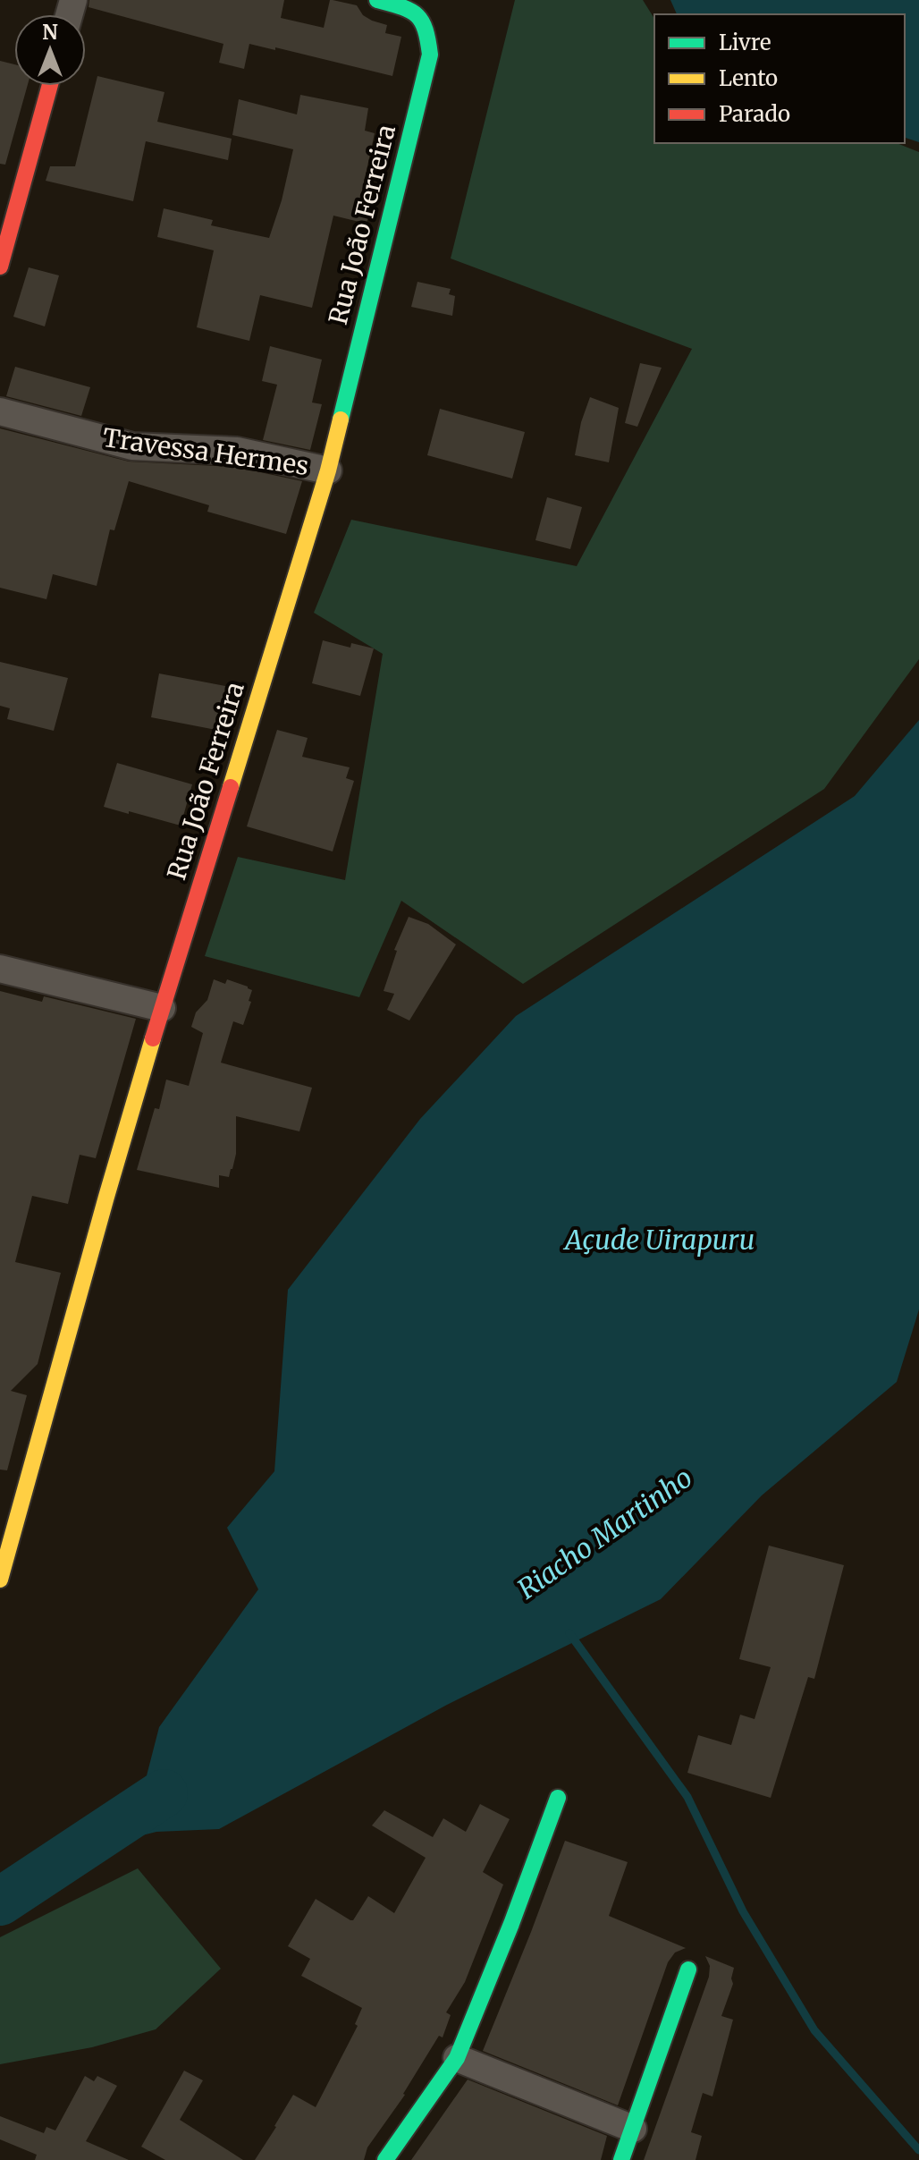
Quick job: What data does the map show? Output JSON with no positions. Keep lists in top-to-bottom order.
{
  "streets": {
    "street": ["Rua João Ferreira", "Travessa Hermes"]
  },
  "crossings": [
    ["Rua João Ferreira", "Travessa Hermes"]
  ],
  "water": ["Açude Uirapuru", "Riacho Martinho"],
  "legend": ["Livre", "Lento", "Parado"],
  "north": "top"
}
